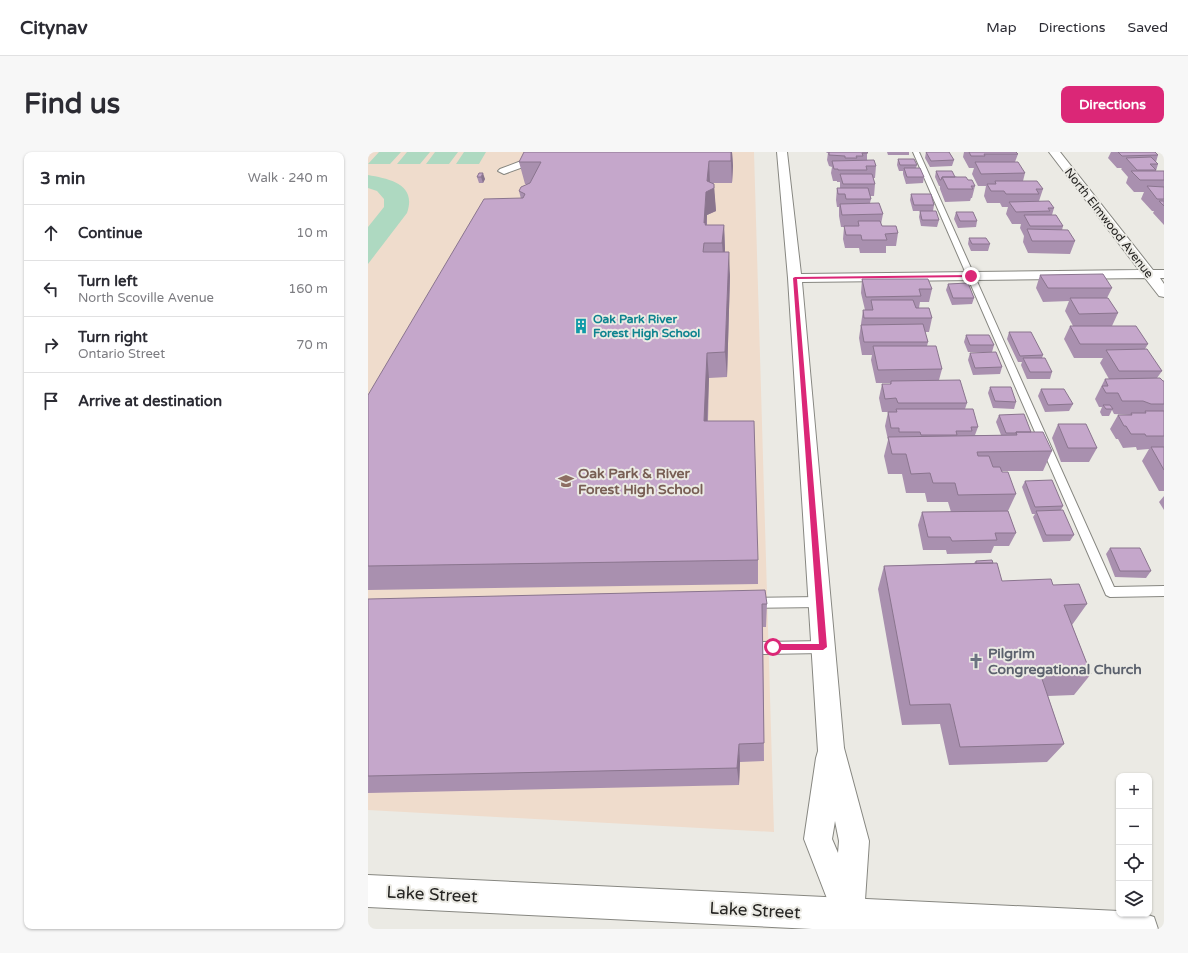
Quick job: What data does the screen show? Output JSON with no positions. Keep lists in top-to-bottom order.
{
  "streets": {
    "main road": ["Lake Street"],
    "street": ["North Elmwood Avenue"]
  },
  "places": {
    "building": ["Oak Park River Forest High School"],
    "school or university": ["Oak Park & River Forest High School"],
    "church": ["Pilgrim Congregational Church"]
  },
  "page": {
    "header": "Citynav",
    "nav": ["Map", "Directions", "Saved"],
    "buttons": "Directions",
    "title": "Find us",
    "heading": ["3 min", "Walk · 240 m"],
    "list": [
      ["Continue", "10 m"],
      ["Turn left", "North Scoville Avenue", "160 m"],
      ["Turn right", "Ontario Street", "70 m"],
      "Arrive at destination"
    ],
    "map_buttons": ["+", "−"]
  }
}
